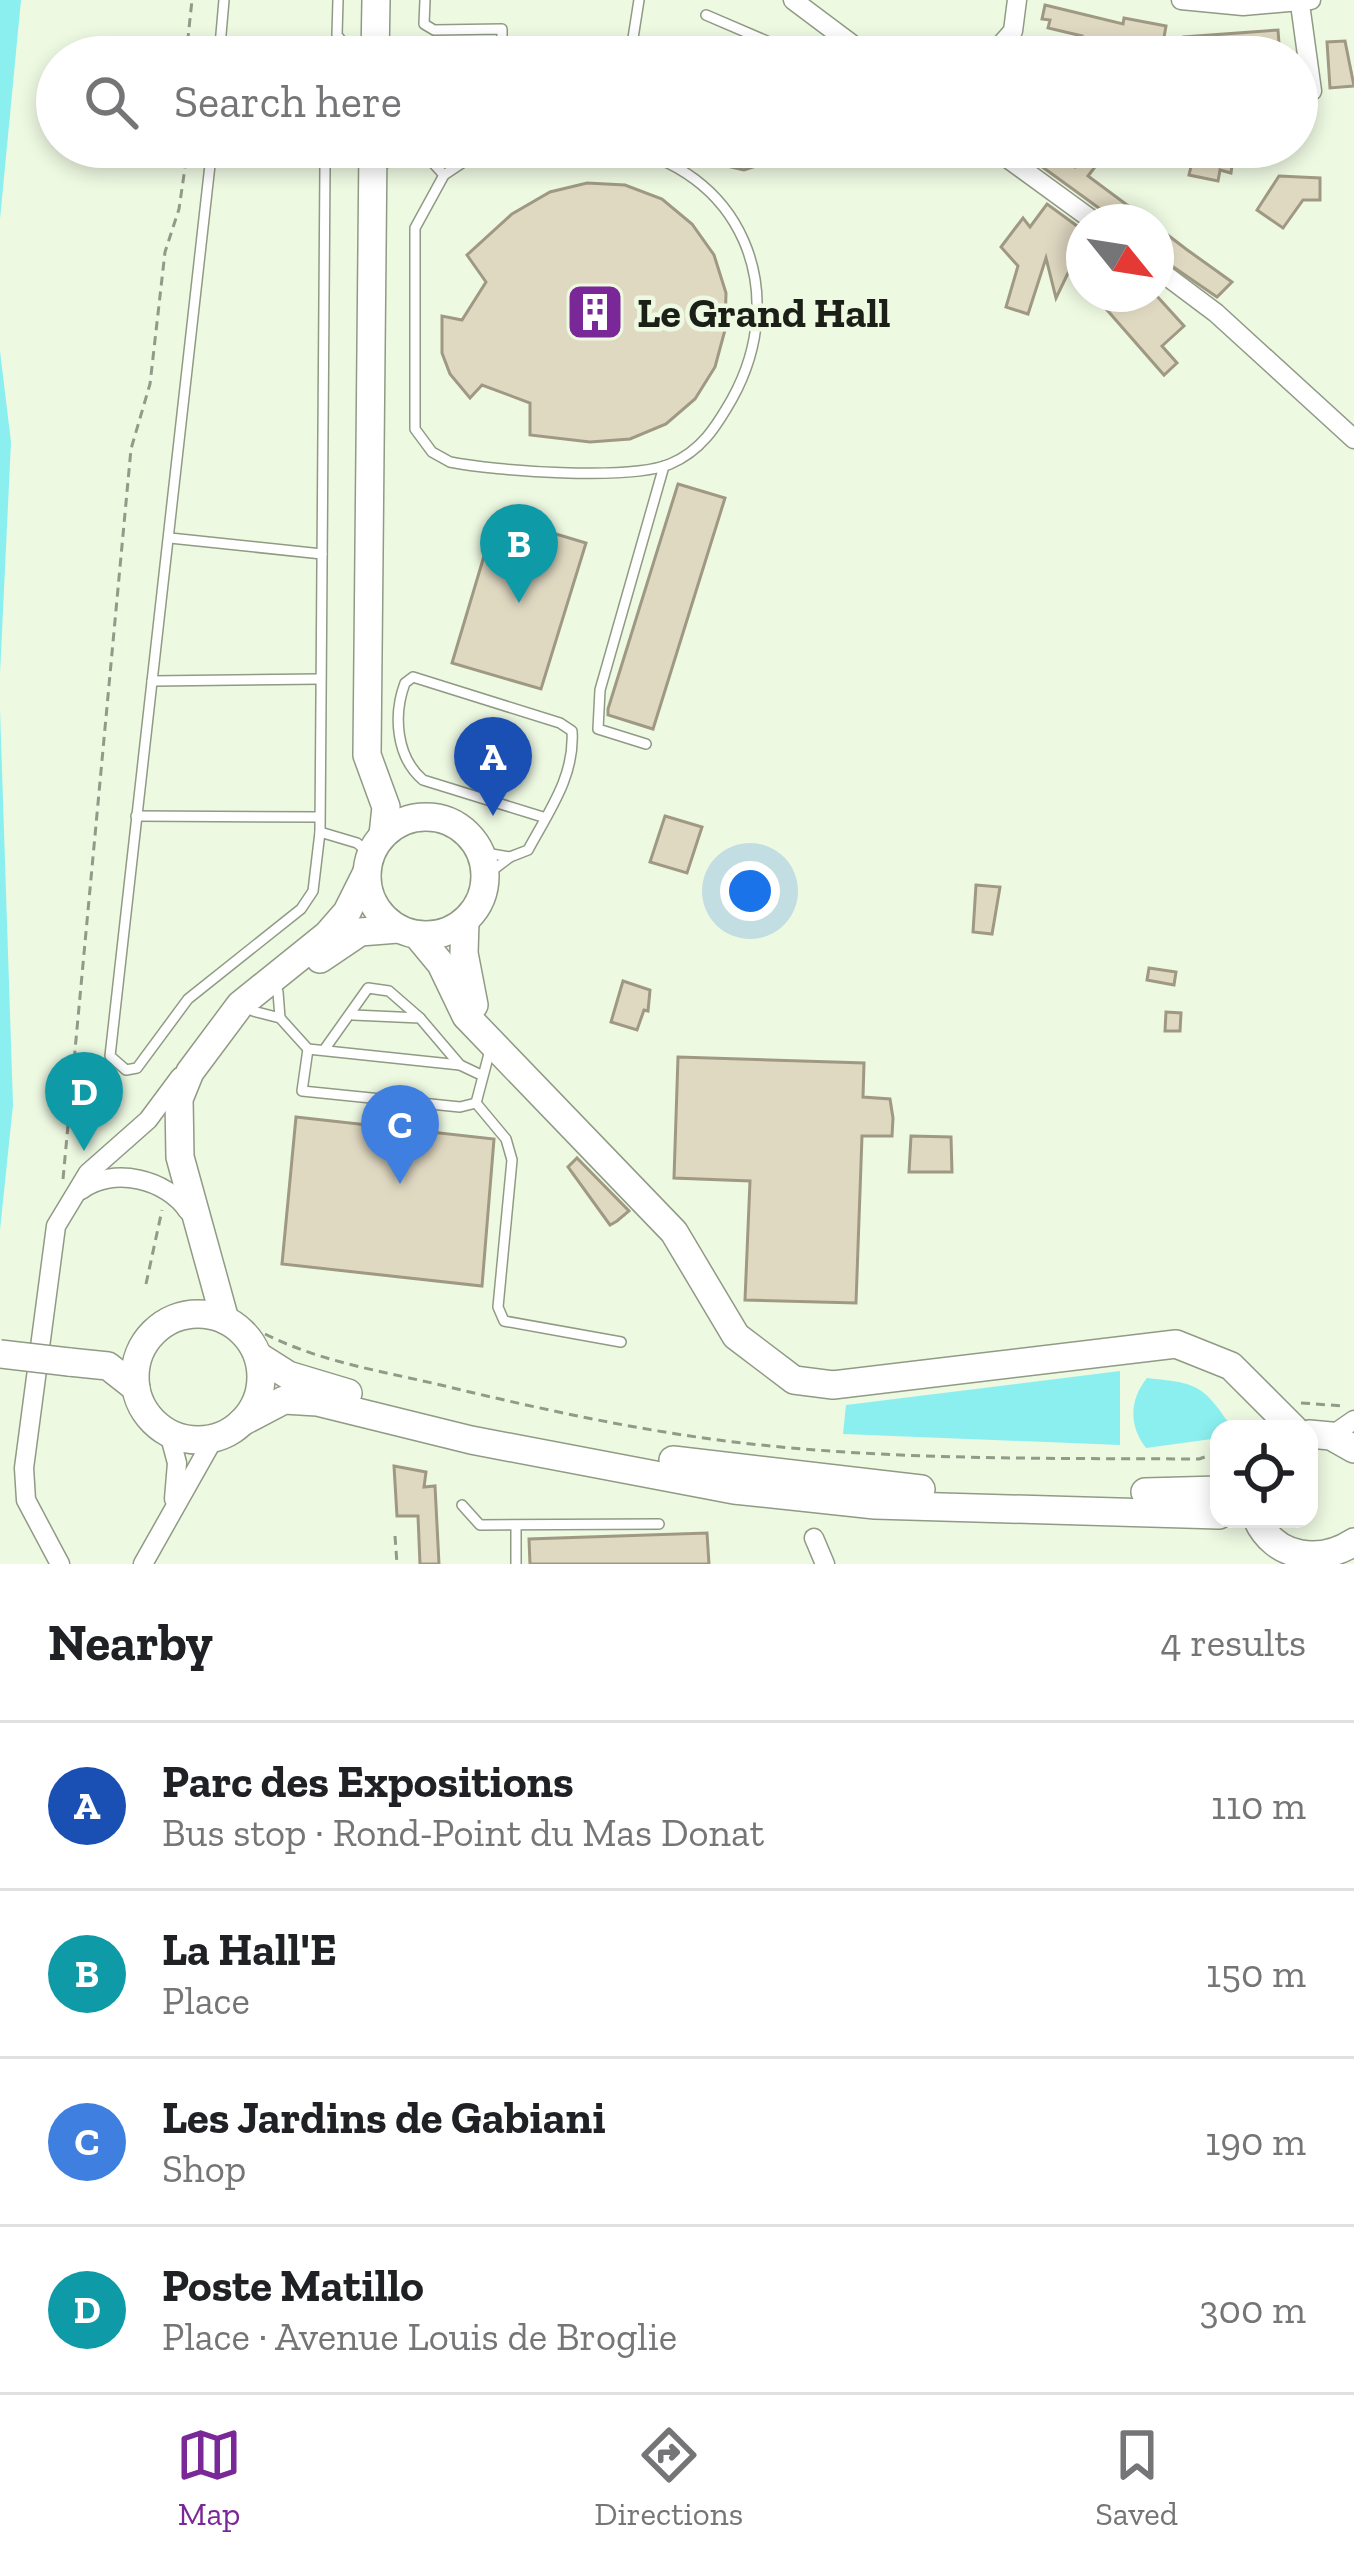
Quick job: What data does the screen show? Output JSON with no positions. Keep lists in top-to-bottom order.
{
  "places": {
    "building": ["Le Grand Hall"]
  },
  "north": "bottom right",
  "page": {
    "search": "Search here",
    "pins": [
      "B",
      "A",
      "D",
      "C"
    ],
    "heading": ["Nearby", "4 results"],
    "list": [
      {
        "mark": "A",
        "name": "Parc des Expositions",
        "note": "Bus stop · Rond-Point du Mas Donat",
        "value": "110 m"
      },
      {
        "mark": "B",
        "name": "La Hall'E",
        "note": "Place",
        "value": "150 m"
      },
      {
        "mark": "C",
        "name": "Les Jardins de Gabiani",
        "note": "Shop",
        "value": "190 m"
      },
      {
        "mark": "D",
        "name": "Poste Matillo",
        "note": "Place · Avenue Louis de Broglie",
        "value": "300 m"
      }
    ],
    "nav": ["Map", "Directions", "Saved"]
  }
}
